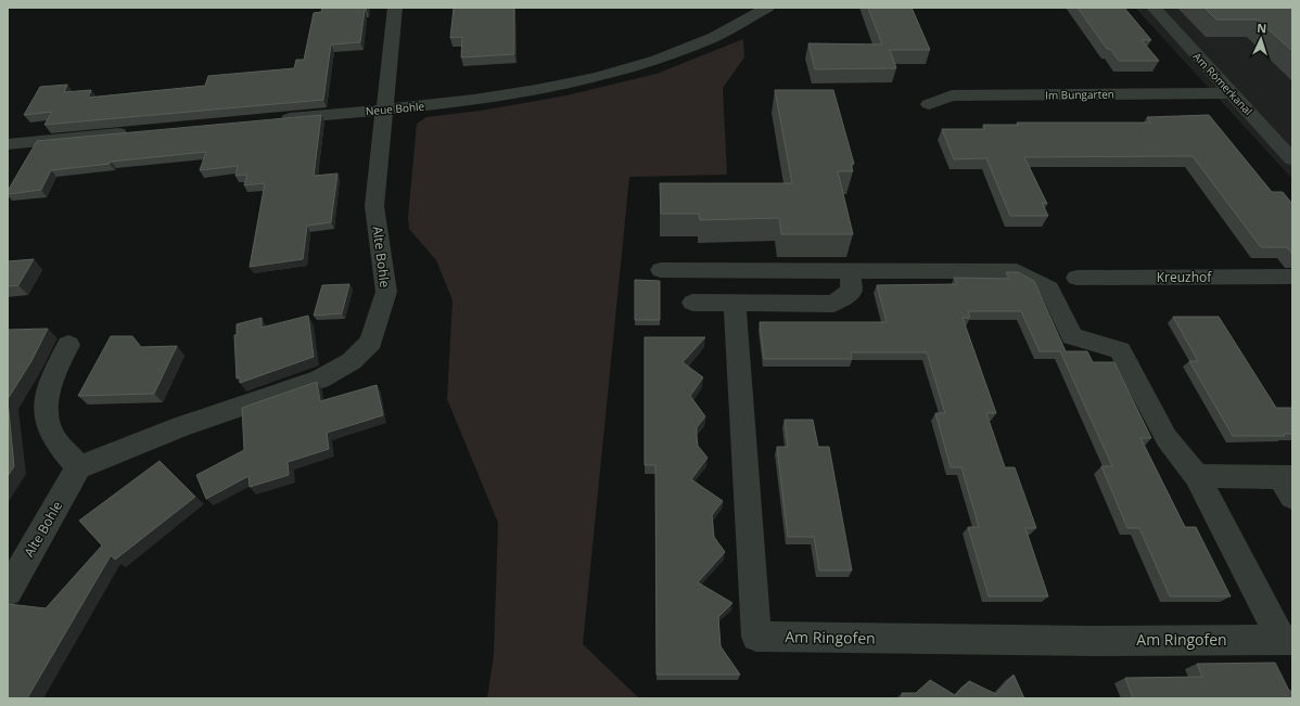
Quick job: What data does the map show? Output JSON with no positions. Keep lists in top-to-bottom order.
{
  "streets": {
    "street": [
      "Am Römerkanal",
      "Im Bungarten",
      "Neue Bohle",
      "Alte Bohle",
      "Kreuzhof",
      "Am Ringofen"
    ]
  },
  "crossings": [
    ["Am Römerkanal", "Im Bungarten"],
    ["Neue Bohle", "Alte Bohle"]
  ],
  "north": "top"
}
